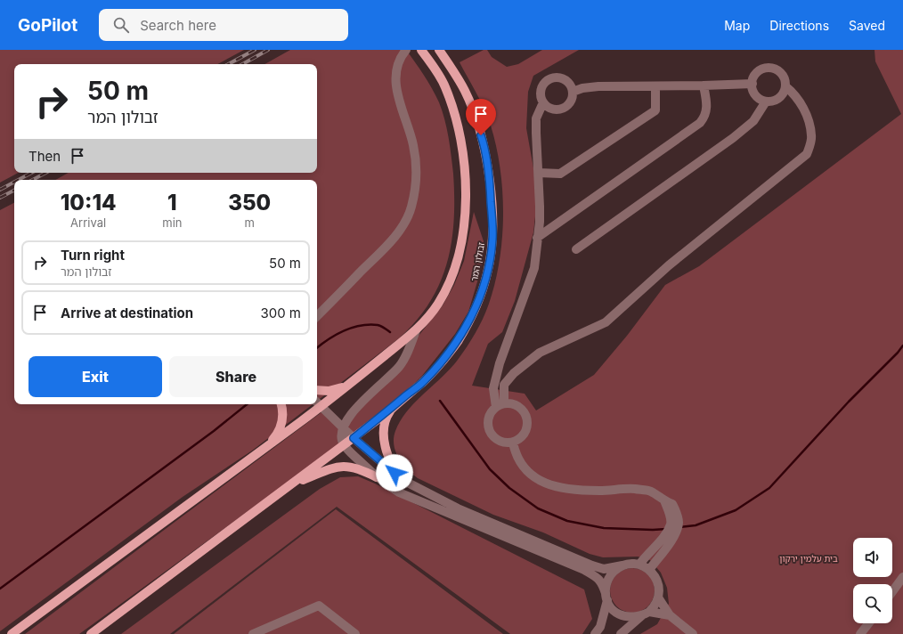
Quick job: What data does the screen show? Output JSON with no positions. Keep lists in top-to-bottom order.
{
  "streets": {
    "main road": ["זבולון המר"]
  },
  "parks": ["בית עלמין ירקון"],
  "page": {
    "header": "GoPilot",
    "search": "Search here",
    "nav": ["Map", "Directions", "Saved"],
    "turn": ["50 m", "זבולון המר"],
    "then": "Then",
    "eta": [
      "10:14",
      "Arrival",
      "1",
      "min",
      "350",
      "m"
    ],
    "list": [
      {
        "name": "Turn right",
        "note": "זבולון המר",
        "value": "50 m"
      },
      {
        "name": "Arrive at destination",
        "value": "300 m"
      }
    ],
    "buttons": ["Exit", "Share"]
  }
}
